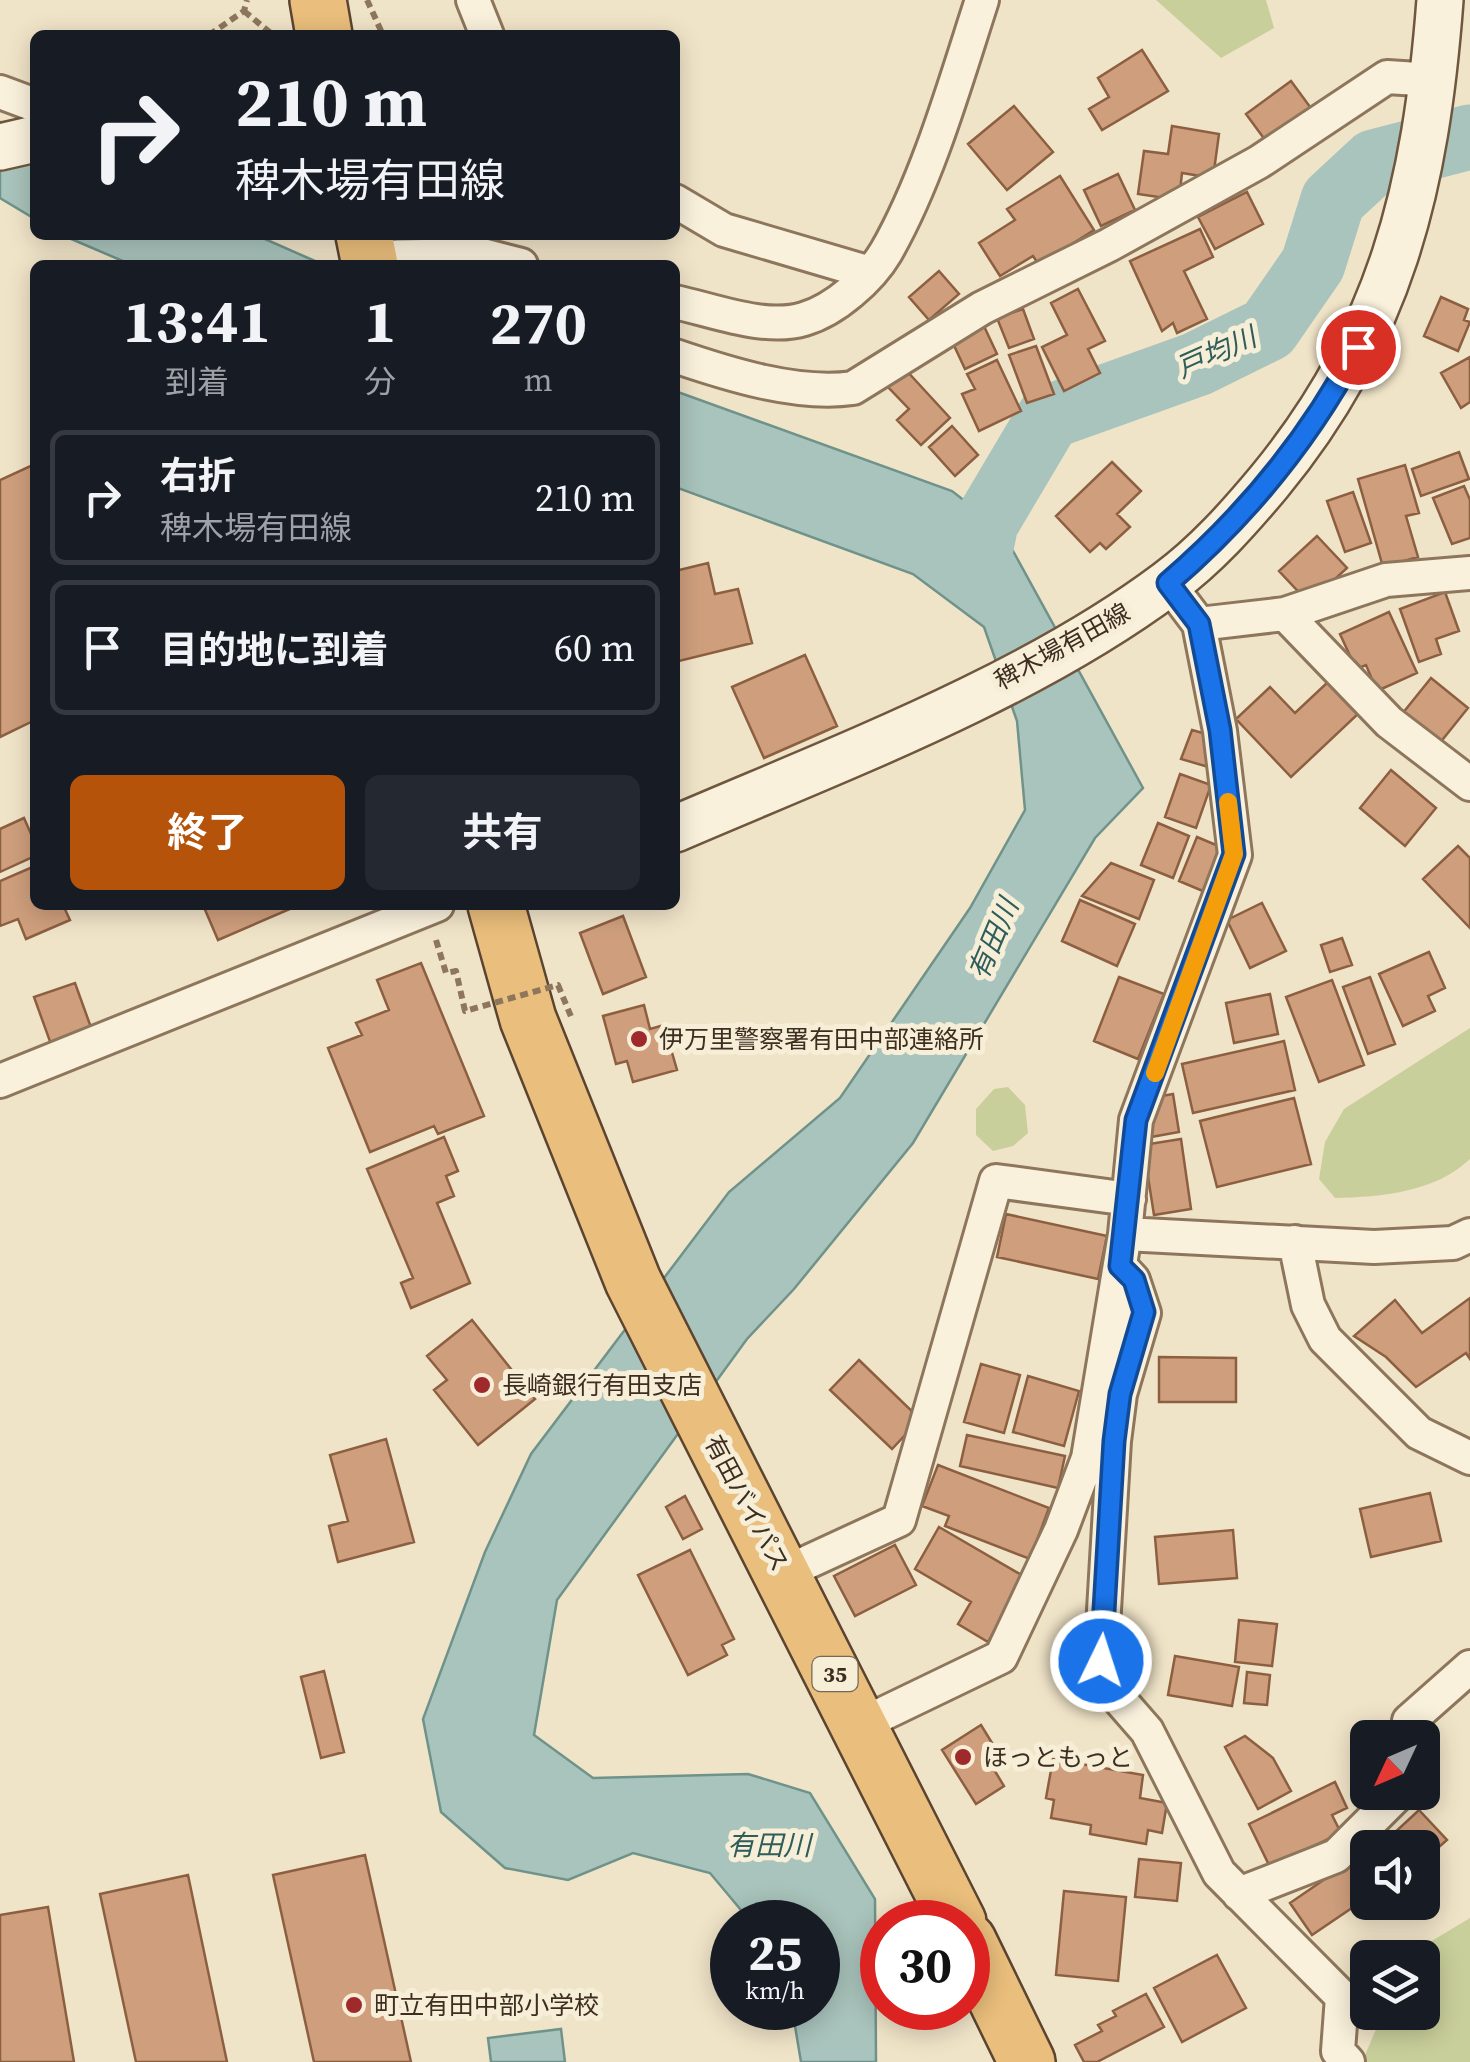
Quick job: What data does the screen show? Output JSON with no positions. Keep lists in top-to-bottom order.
{
  "streets": {
    "highway": ["有田バイパス", "35"],
    "main road": ["稗木場有田線"]
  },
  "water": ["戸均川", "有田川"],
  "places": [
    "伊万里警察署有田中部連絡所",
    "長崎銀行有田支店",
    "ほっともっと",
    "町立有田中部小学校"
  ],
  "north": "bottom left",
  "page": {
    "turn": ["210 m", "稗木場有田線"],
    "eta": [
      "13:41",
      "到着",
      "1",
      "分",
      "270",
      "m"
    ],
    "list": [
      {
        "name": "右折",
        "note": "稗木場有田線",
        "value": "210 m"
      },
      {
        "name": "目的地に到着",
        "value": "60 m"
      }
    ],
    "buttons": ["終了", "共有"],
    "speed": "25 km/h",
    "limit": "30"
  }
}
